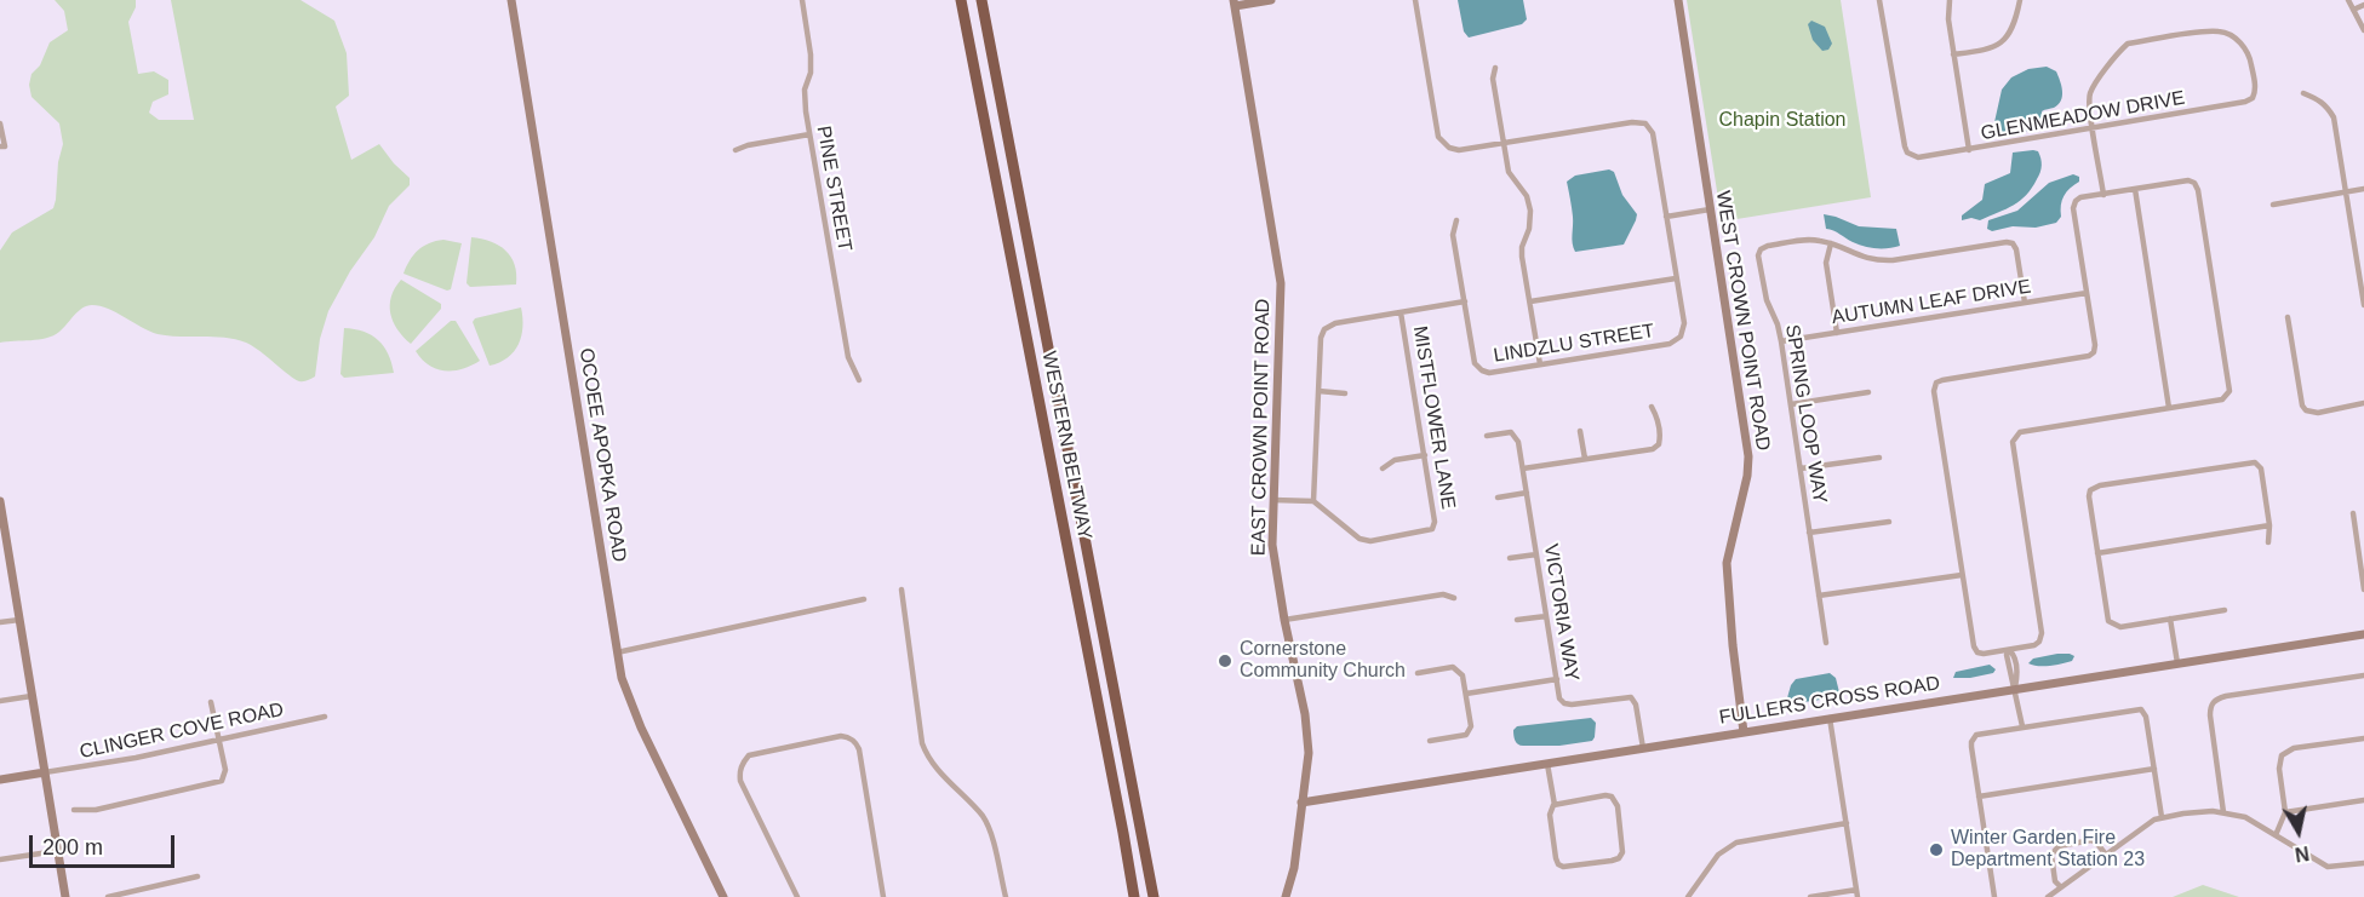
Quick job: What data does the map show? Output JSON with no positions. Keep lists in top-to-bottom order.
{
  "streets": {
    "highway": ["WESTERN BELTWAY"],
    "street": [
      "GLENMEADOW DRIVE",
      "PINE STREET",
      "AUTUMN LEAF DRIVE",
      "WEST CROWN POINT ROAD",
      "LINDZLU STREET",
      "SPRING LOOP WAY",
      "MISTFLOWER LANE",
      "EAST CROWN POINT ROAD",
      "OCOEE APOPKA ROAD",
      "VICTORIA WAY",
      "FULLERS CROSS ROAD",
      "CLINGER COVE ROAD"
    ]
  },
  "crossings": [
    ["AUTUMN LEAF DRIVE", "SPRING LOOP WAY"],
    ["WEST CROWN POINT ROAD", "FULLERS CROSS ROAD"],
    ["EAST CROWN POINT ROAD", "FULLERS CROSS ROAD"],
    ["VICTORIA WAY", "FULLERS CROSS ROAD"]
  ],
  "parks": ["Chapin Station"],
  "places": ["Cornerstone Community Church", "Winter Garden Fire Department Station 23"],
  "scale_bar": "200 m",
  "north": "bottom"
}
